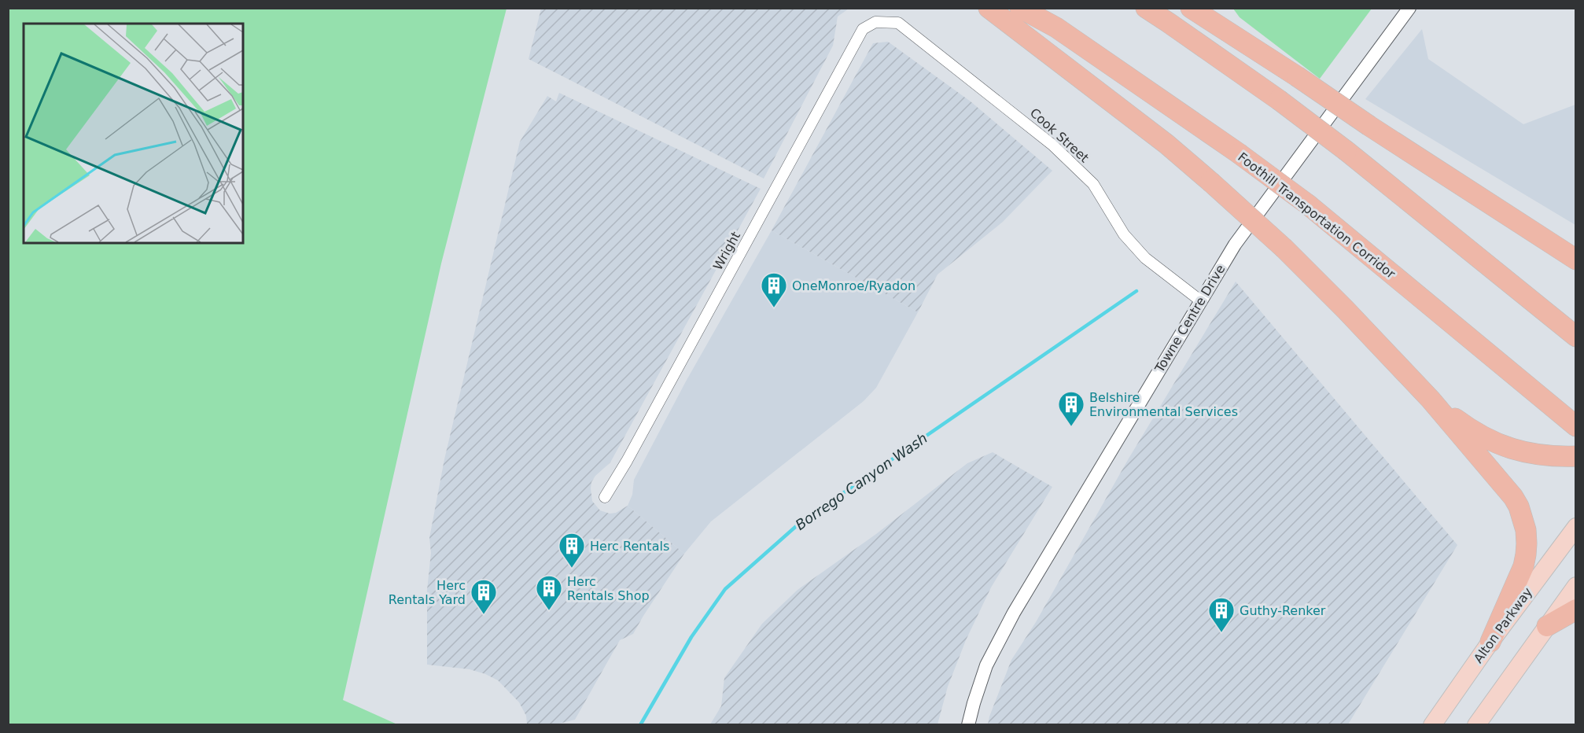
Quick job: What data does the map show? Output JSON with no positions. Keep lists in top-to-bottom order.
{
  "streets": {
    "highway": ["Foothill Transportation Corridor"],
    "main road": ["Alton Parkway"],
    "street": ["Cook Street", "Wright", "Towne Centre Drive"]
  },
  "crossings": [
    ["Cook Street", "Wright"],
    ["Cook Street", "Towne Centre Drive"]
  ],
  "water": ["Borrego Canyon Wash"],
  "places": {
    "building": [
      "OneMonroe/Ryadon",
      "Belshire Environmental Services",
      "Herc Rentals",
      "Herc Rentals Shop",
      "Herc Rentals Yard",
      "Guthy-Renker"
    ]
  }
}
